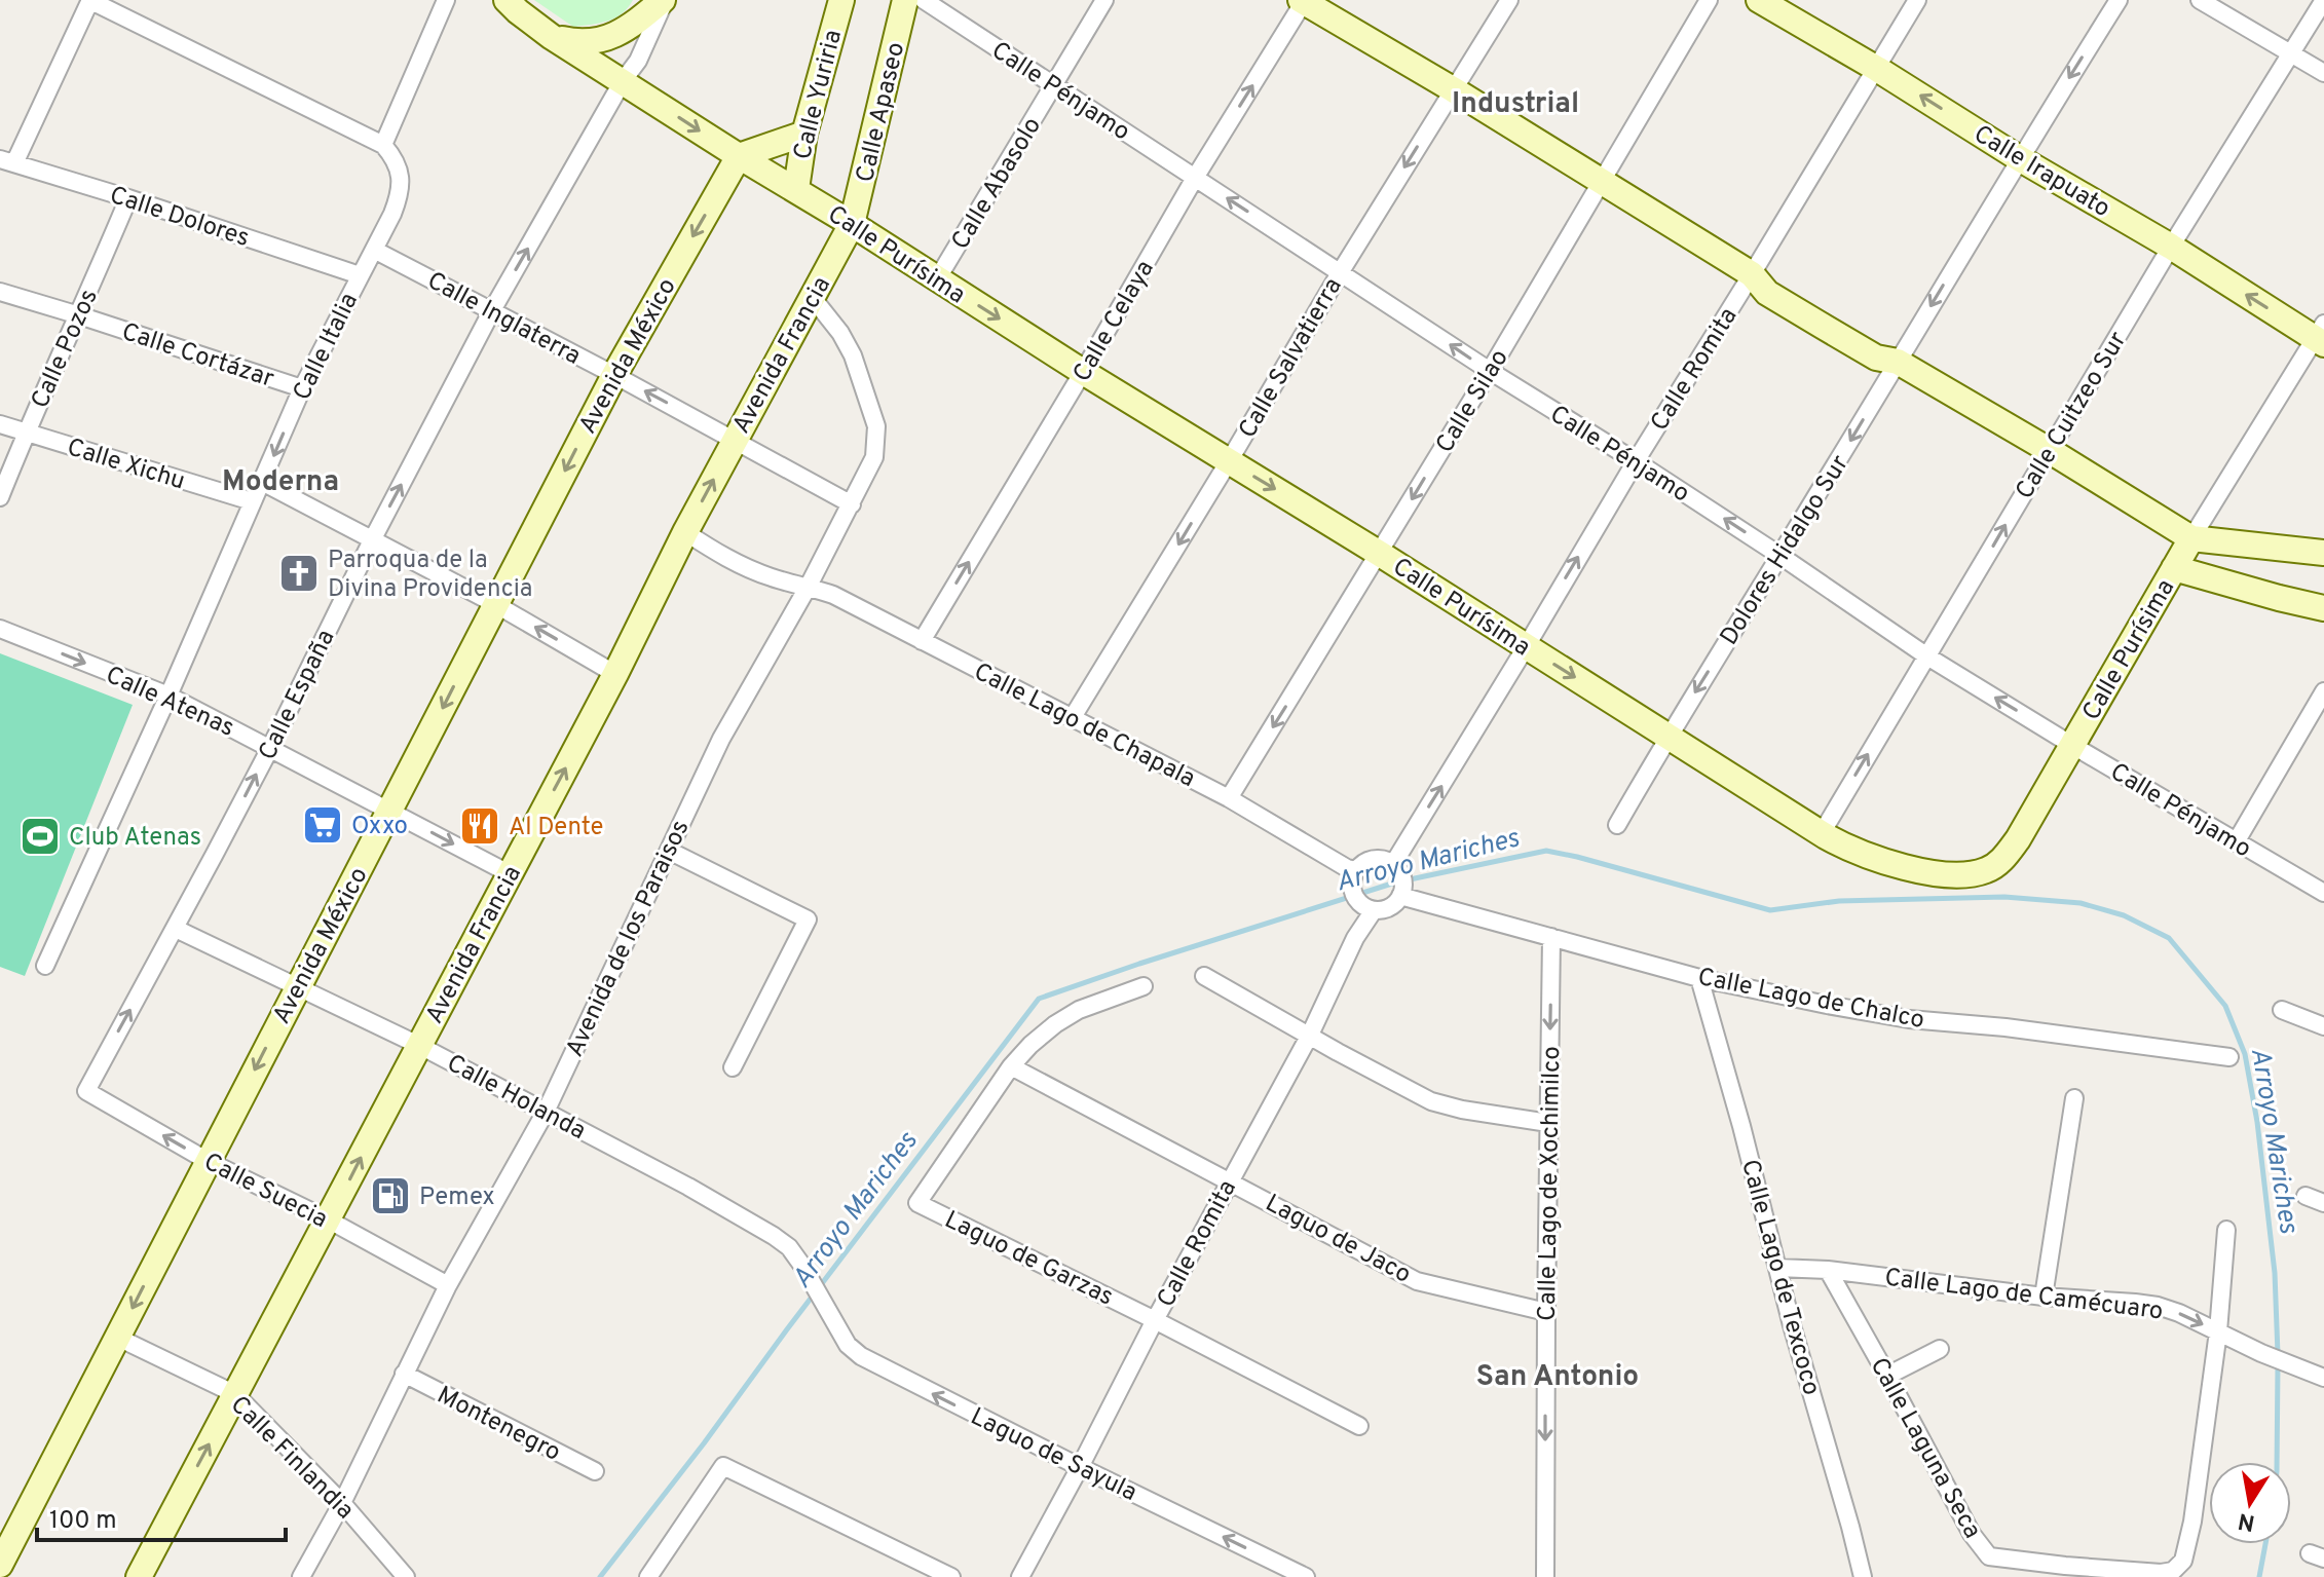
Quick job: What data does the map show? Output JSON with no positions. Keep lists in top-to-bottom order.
{
  "streets": {
    "street": [
      "Calle Pénjamo",
      "Calle Yuriria",
      "Calle Apaseo",
      "Calle Irapuato",
      "Calle Abasolo",
      "Calle Dolores",
      "Calle Purísima",
      "Calle Inglaterra",
      "Calle Celaya",
      "Calle Italia",
      "Calle Pozos",
      "Calle Cortázar",
      "Avenida Francia",
      "Avenida México",
      "Calle Salvatierra",
      "Calle Romita",
      "Calle Silao",
      "Calle Cuitzeo Sur",
      "Calle Xichu",
      "Dolores Hidalgo Sur",
      "Calle España",
      "Calle Atenas",
      "Calle Lago de Chapala",
      "Avenida de los Paraisos",
      "Calle Lago de Chalco",
      "Calle Holanda",
      "Calle Lago de Xochimilco",
      "Calle Suecia",
      "Laguo de Jaco",
      "Laguo de Garzas",
      "Calle Lago de Texcoco",
      "Calle Lago de Camécuaro",
      "Montenegro",
      "Calle Laguna Seca",
      "Laguo de Sayula",
      "Calle Finlandia"
    ]
  },
  "crossings": [
    ["Calle Pénjamo", "Calle Abasolo"],
    ["Calle Pénjamo", "Calle Purísima"],
    ["Calle Pénjamo", "Calle Celaya"],
    ["Calle Pénjamo", "Calle Salvatierra"],
    ["Calle Pénjamo", "Calle Romita"],
    ["Calle Pénjamo", "Calle Silao"],
    ["Calle Pénjamo", "Calle Cuitzeo Sur"],
    ["Calle Pénjamo", "Dolores Hidalgo Sur"],
    ["Calle Yuriria", "Calle Purísima"],
    ["Calle Apaseo", "Calle Purísima"],
    ["Calle Apaseo", "Avenida Francia"],
    ["Calle Irapuato", "Calle Romita"],
    ["Calle Irapuato", "Calle Cuitzeo Sur"],
    ["Calle Irapuato", "Dolores Hidalgo Sur"],
    ["Calle Abasolo", "Calle Purísima"],
    ["Calle Dolores", "Calle Italia"],
    ["Calle Dolores", "Calle Pozos"],
    ["Calle Purísima", "Calle Celaya"],
    ["Calle Purísima", "Avenida Francia"],
    ["Calle Purísima", "Avenida México"],
    ["Calle Purísima", "Calle Salvatierra"],
    ["Calle Purísima", "Calle Romita"],
    ["Calle Purísima", "Calle Silao"],
    ["Calle Purísima", "Calle Cuitzeo Sur"],
    ["Calle Purísima", "Dolores Hidalgo Sur"],
    ["Calle Purísima", "Calle España"],
    ["Calle Inglaterra", "Calle Italia"],
    ["Calle Inglaterra", "Avenida Francia"],
    ["Calle Inglaterra", "Avenida México"],
    ["Calle Inglaterra", "Calle España"],
    ["Calle Inglaterra", "Avenida de los Paraisos"],
    ["Calle Celaya", "Calle Lago de Chapala"],
    ["Calle Italia", "Calle Cortázar"],
    ["Calle Italia", "Calle Xichu"],
    ["Calle Italia", "Calle Atenas"],
    ["Calle Pozos", "Calle Cortázar"],
    ["Calle Pozos", "Calle Xichu"],
    ["Avenida Francia", "Calle Atenas"],
    ["Avenida Francia", "Avenida de los Paraisos"],
    ["Avenida Francia", "Calle Holanda"],
    ["Avenida Francia", "Calle Suecia"],
    ["Avenida Francia", "Calle Finlandia"],
    ["Avenida México", "Calle Atenas"],
    ["Avenida México", "Calle Holanda"],
    ["Avenida México", "Calle Suecia"],
    ["Avenida México", "Calle Finlandia"],
    ["Calle Salvatierra", "Calle Lago de Chapala"],
    ["Calle Romita", "Calle Lago de Chapala"],
    ["Calle Romita", "Calle Lago de Chalco"],
    ["Calle Romita", "Laguo de Jaco"],
    ["Calle Romita", "Laguo de Garzas"],
    ["Calle Romita", "Laguo de Sayula"],
    ["Calle Silao", "Calle Lago de Chapala"],
    ["Calle España", "Calle Atenas"],
    ["Calle España", "Calle Holanda"],
    ["Calle España", "Calle Suecia"],
    ["Calle Lago de Chapala", "Avenida de los Paraisos"],
    ["Calle Lago de Chapala", "Calle Lago de Chalco"],
    ["Avenida de los Paraisos", "Calle Holanda"],
    ["Avenida de los Paraisos", "Calle Suecia"],
    ["Avenida de los Paraisos", "Montenegro"],
    ["Avenida de los Paraisos", "Calle Finlandia"],
    ["Calle Lago de Chalco", "Calle Lago de Xochimilco"],
    ["Calle Lago de Chalco", "Calle Lago de Texcoco"],
    ["Calle Holanda", "Laguo de Sayula"],
    ["Calle Lago de Xochimilco", "Laguo de Jaco"],
    ["Laguo de Jaco", "Laguo de Garzas"],
    ["Calle Lago de Texcoco", "Calle Lago de Camécuaro"],
    ["Calle Lago de Camécuaro", "Calle Laguna Seca"]
  ],
  "one_way": [
    "Calle Pénjamo",
    "Calle Irapuato",
    "Calle Celaya",
    "Avenida Francia",
    "Avenida México",
    "Calle Salvatierra",
    "Calle Silao",
    "Calle Cuitzeo Sur",
    "Dolores Hidalgo Sur",
    "Calle España",
    "Calle Atenas",
    "Calle Lago de Xochimilco",
    "Laguo de Sayula"
  ],
  "districts": ["Industrial", "Moderna", "San Antonio"],
  "water": ["Arroyo Mariches"],
  "places": {
    "church": ["Parroqua de la Divina Providencia"],
    "supermarket": ["Oxxo"],
    "restaurant": ["Al Dente"],
    "sports": ["Club Atenas"],
    "fuel station": ["Pemex"]
  },
  "scale_bar": "100 m",
  "north": "bottom"
}
